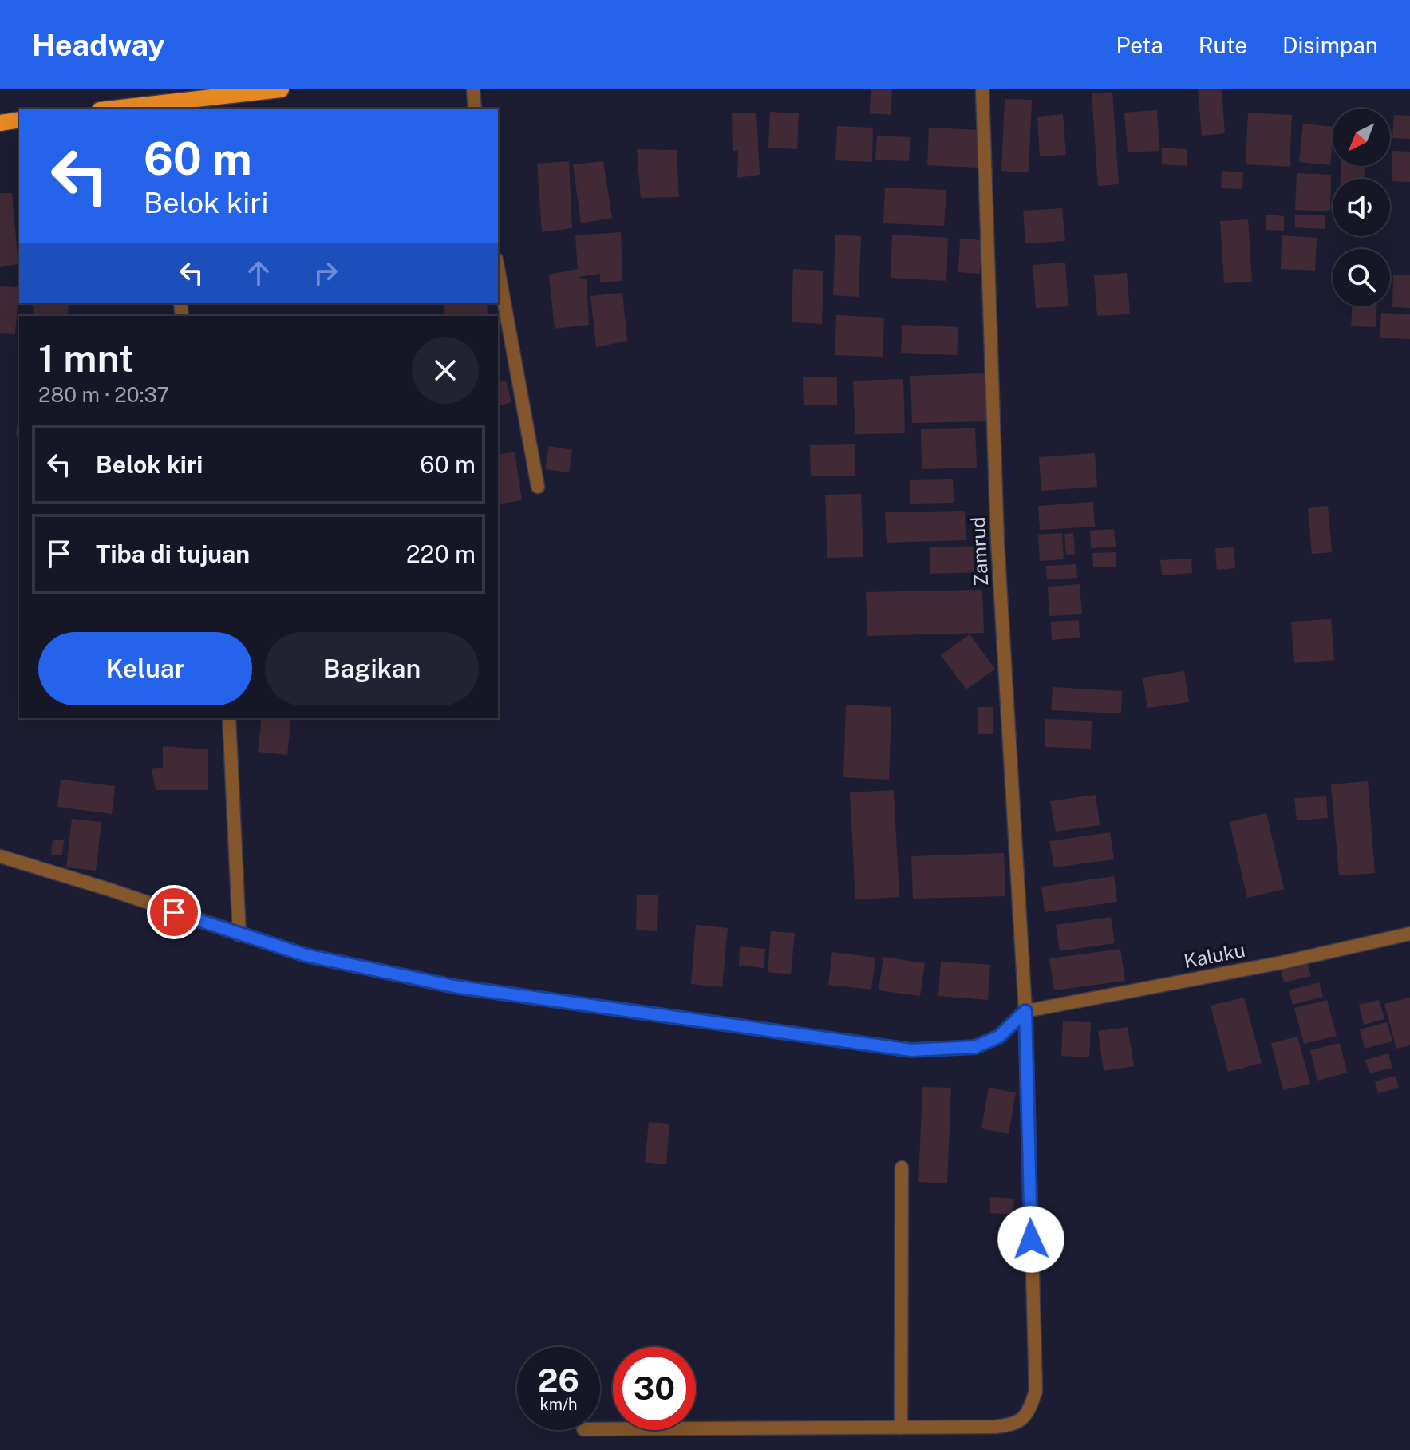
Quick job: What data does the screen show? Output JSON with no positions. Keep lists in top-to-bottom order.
{
  "streets": {
    "street": ["Zamrud", "Kaluku"]
  },
  "crossings": [
    ["Zamrud", "Kaluku"]
  ],
  "north": "bottom left",
  "page": {
    "header": "Headway",
    "nav": ["Peta", "Rute", "Disimpan"],
    "turn": ["60 m", "Belok kiri"],
    "heading": ["1 mnt", "280 m · 20:37"],
    "list": [
      {
        "name": "Belok kiri",
        "value": "60 m"
      },
      {
        "name": "Tiba di tujuan",
        "value": "220 m"
      }
    ],
    "buttons": ["Keluar", "Bagikan"],
    "speed": "26 km/h",
    "limit": "30"
  }
}
